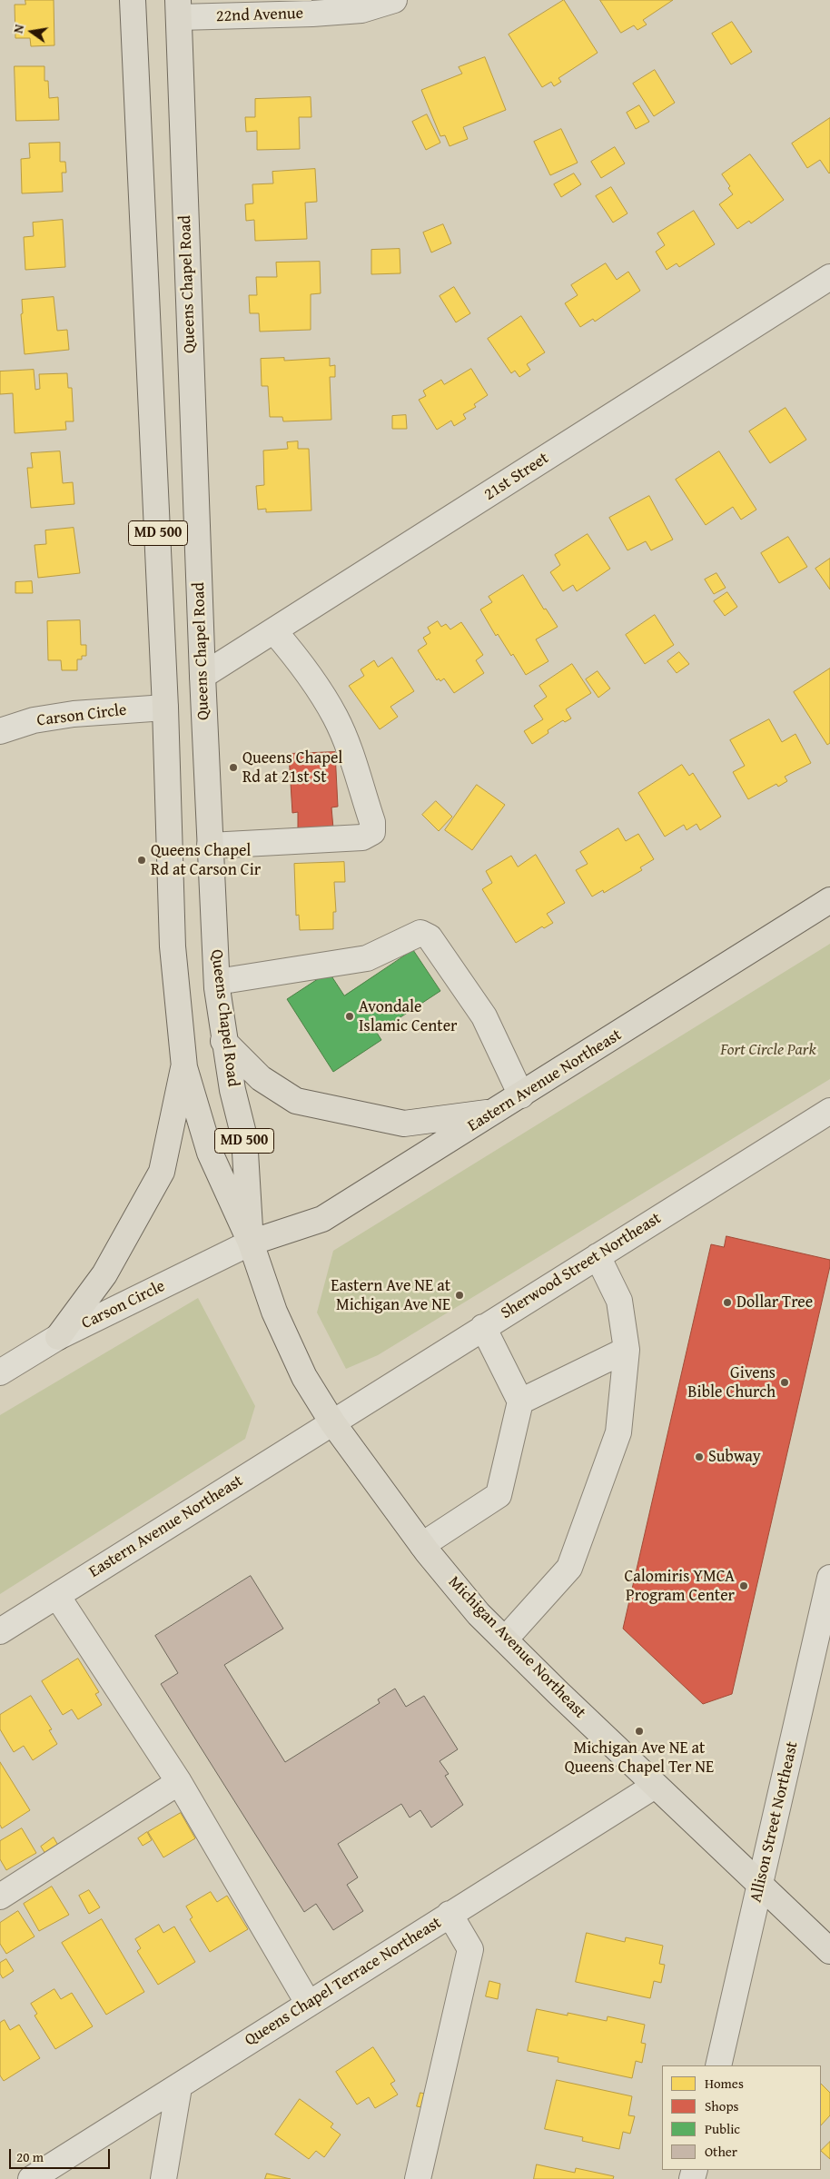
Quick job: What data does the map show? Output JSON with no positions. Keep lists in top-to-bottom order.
{
  "streets": {
    "main road": [
      "Queens Chapel Road",
      "MD 500",
      "Eastern Avenue Northeast",
      "Michigan Avenue Northeast"
    ],
    "street": [
      "22nd Avenue",
      "21st Street",
      "Carson Circle",
      "Sherwood Street Northeast",
      "Allison Street Northeast",
      "Queens Chapel Terrace Northeast"
    ]
  },
  "crossings": [
    ["22nd Avenue", "Queens Chapel Road"],
    ["Queens Chapel Road", "21st Street"],
    ["Queens Chapel Road", "MD 500"],
    ["Queens Chapel Road", "Carson Circle"],
    ["Queens Chapel Road", "Eastern Avenue Northeast"],
    ["Queens Chapel Road", "Michigan Avenue Northeast"],
    ["MD 500", "Carson Circle"],
    ["MD 500", "Eastern Avenue Northeast"],
    ["MD 500", "Michigan Avenue Northeast"],
    ["Carson Circle", "Eastern Avenue Northeast"],
    ["Carson Circle", "Michigan Avenue Northeast"],
    ["Eastern Avenue Northeast", "Sherwood Street Northeast"],
    ["Eastern Avenue Northeast", "Michigan Avenue Northeast"],
    ["Sherwood Street Northeast", "Michigan Avenue Northeast"],
    ["Michigan Avenue Northeast", "Allison Street Northeast"],
    ["Michigan Avenue Northeast", "Queens Chapel Terrace Northeast"]
  ],
  "parks": ["Fort Circle Park"],
  "places": [
    "Queens Chapel Rd at 21st St",
    "Queens Chapel Rd at Carson Cir",
    "Avondale Islamic Center",
    "Eastern Ave NE at Michigan Ave NE",
    "Dollar Tree",
    "Givens Bible Church",
    "Subway",
    "Calomiris YMCA Program Center",
    "Michigan Ave NE at Queens Chapel Ter NE"
  ],
  "legend": [
    "Homes",
    "Shops",
    "Public",
    "Other"
  ],
  "scale_bar": "20 m",
  "north": "left"
}
